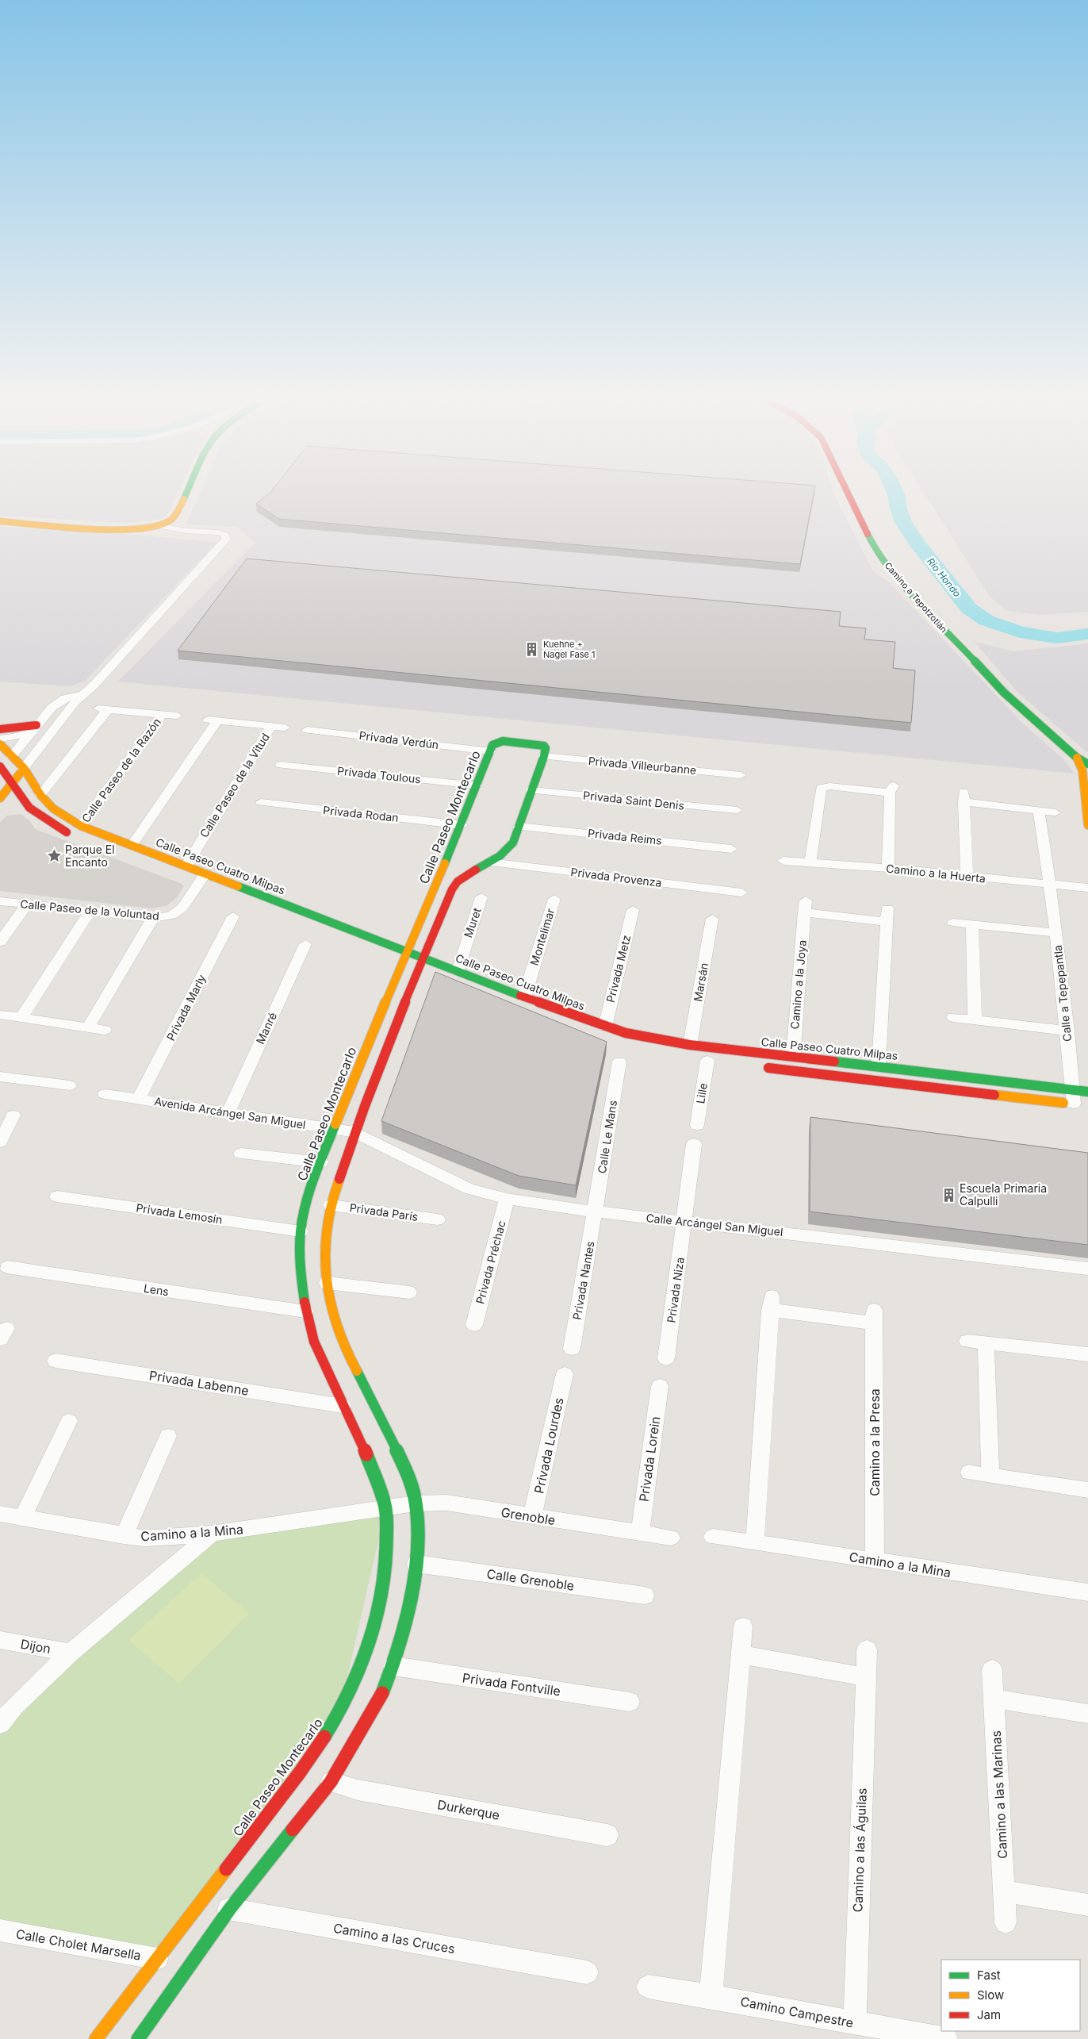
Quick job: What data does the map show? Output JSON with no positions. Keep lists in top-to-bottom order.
{
  "streets": {
    "street": [
      "Camino a Tepotzotlán",
      "Privada Verdún",
      "Privada Villeurbanne",
      "Calle Paseo de la Razón",
      "Privada Toulous",
      "Calle Paseo de la Vitud",
      "Privada Saint Denis",
      "Privada Rodan",
      "Calle Paseo Montecarlo",
      "Privada Reims",
      "Calle Paseo Cuatro Milpas",
      "Camino a la Huerta",
      "Privada Provenza",
      "Calle Paseo de la Voluntad",
      "Muret",
      "Montelimar",
      "Privada Metz",
      "Marsán",
      "Camino a la Joya",
      "Calle a Tepepantla",
      "Privada Marly",
      "Manré",
      "Lille",
      "Avenida Arcángel San Miguel",
      "Calle Le Mans",
      "Privada París",
      "Privada Lemosín",
      "Calle Arcángel San Miguel",
      "Privada Préchac",
      "Privada Nantes",
      "Lens",
      "Privada Niza",
      "Privada Labenne",
      "Camino a la Presa",
      "Privada Lourdes",
      "Privada Lorein",
      "Grenoble",
      "Camino a la Mina",
      "Calle Grenoble",
      "Dijon",
      "Privada Fontville",
      "Camino a las Marinas",
      "Durkerque",
      "Camino a las Águilas",
      "Camino a las Cruces",
      "Calle Cholet Marsella",
      "Camino Campestre"
    ]
  },
  "crossings": [
    ["Privada Verdún", "Calle Paseo Montecarlo"],
    ["Privada Villeurbanne", "Calle Paseo Montecarlo"],
    ["Calle Paseo de la Razón", "Calle Paseo Cuatro Milpas"],
    ["Privada Toulous", "Calle Paseo Montecarlo"],
    ["Calle Paseo de la Vitud", "Calle Paseo Cuatro Milpas"],
    ["Privada Rodan", "Calle Paseo Montecarlo"],
    ["Calle Paseo Montecarlo", "Calle Paseo Cuatro Milpas"],
    ["Calle Paseo Montecarlo", "Avenida Arcángel San Miguel"],
    ["Calle Paseo Montecarlo", "Privada Lemosín"],
    ["Calle Paseo Montecarlo", "Lens"],
    ["Calle Paseo Montecarlo", "Privada Labenne"],
    ["Calle Paseo Montecarlo", "Grenoble"],
    ["Calle Paseo Montecarlo", "Camino a la Mina"],
    ["Calle Paseo Montecarlo", "Camino a las Cruces"],
    ["Calle Paseo Montecarlo", "Calle Cholet Marsella"],
    ["Calle Paseo Cuatro Milpas", "Calle Paseo de la Voluntad"],
    ["Calle Paseo Cuatro Milpas", "Muret"],
    ["Calle Paseo Cuatro Milpas", "Montelimar"],
    ["Calle Paseo Cuatro Milpas", "Privada Metz"],
    ["Calle Paseo Cuatro Milpas", "Marsán"],
    ["Calle Paseo Cuatro Milpas", "Camino a la Joya"],
    ["Calle Paseo Cuatro Milpas", "Calle a Tepepantla"],
    ["Camino a la Huerta", "Calle a Tepepantla"],
    ["Privada Marly", "Avenida Arcángel San Miguel"],
    ["Manré", "Avenida Arcángel San Miguel"],
    ["Avenida Arcángel San Miguel", "Calle Arcángel San Miguel"],
    ["Calle Le Mans", "Calle Arcángel San Miguel"],
    ["Calle Le Mans", "Privada Nantes"],
    ["Calle Arcángel San Miguel", "Privada Préchac"],
    ["Calle Arcángel San Miguel", "Privada Nantes"],
    ["Calle Arcángel San Miguel", "Privada Niza"],
    ["Camino a la Presa", "Camino a la Mina"],
    ["Privada Lourdes", "Grenoble"],
    ["Privada Lorein", "Grenoble"],
    ["Grenoble", "Camino a la Mina"],
    ["Camino a las Águilas", "Camino Campestre"]
  ],
  "water": ["Rio Hondo"],
  "places": {
    "building": ["Kuehne + Nagel Fase 1", "Escuela Primaria Calpulli"],
    "place": ["Parque El Encanto"]
  },
  "legend": ["Fast", "Slow", "Jam"]
}
